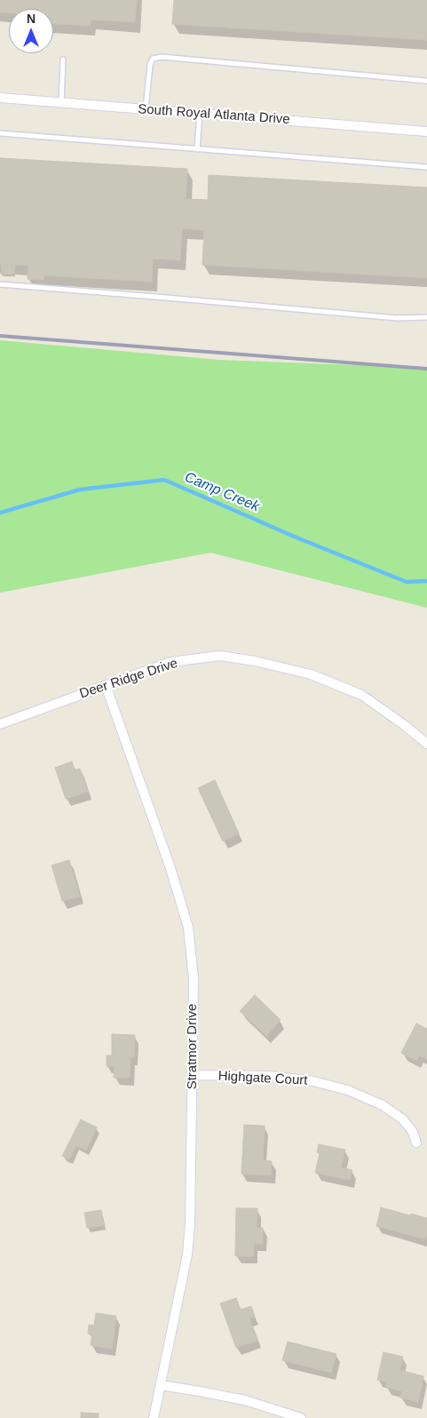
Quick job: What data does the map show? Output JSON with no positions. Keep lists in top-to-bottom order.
{
  "streets": {
    "street": [
      "South Royal Atlanta Drive",
      "Deer Ridge Drive",
      "Stratmor Drive",
      "Highgate Court"
    ]
  },
  "crossings": [
    ["Deer Ridge Drive", "Stratmor Drive"],
    ["Stratmor Drive", "Highgate Court"]
  ],
  "water": ["Camp Creek"],
  "north": "top"
}
